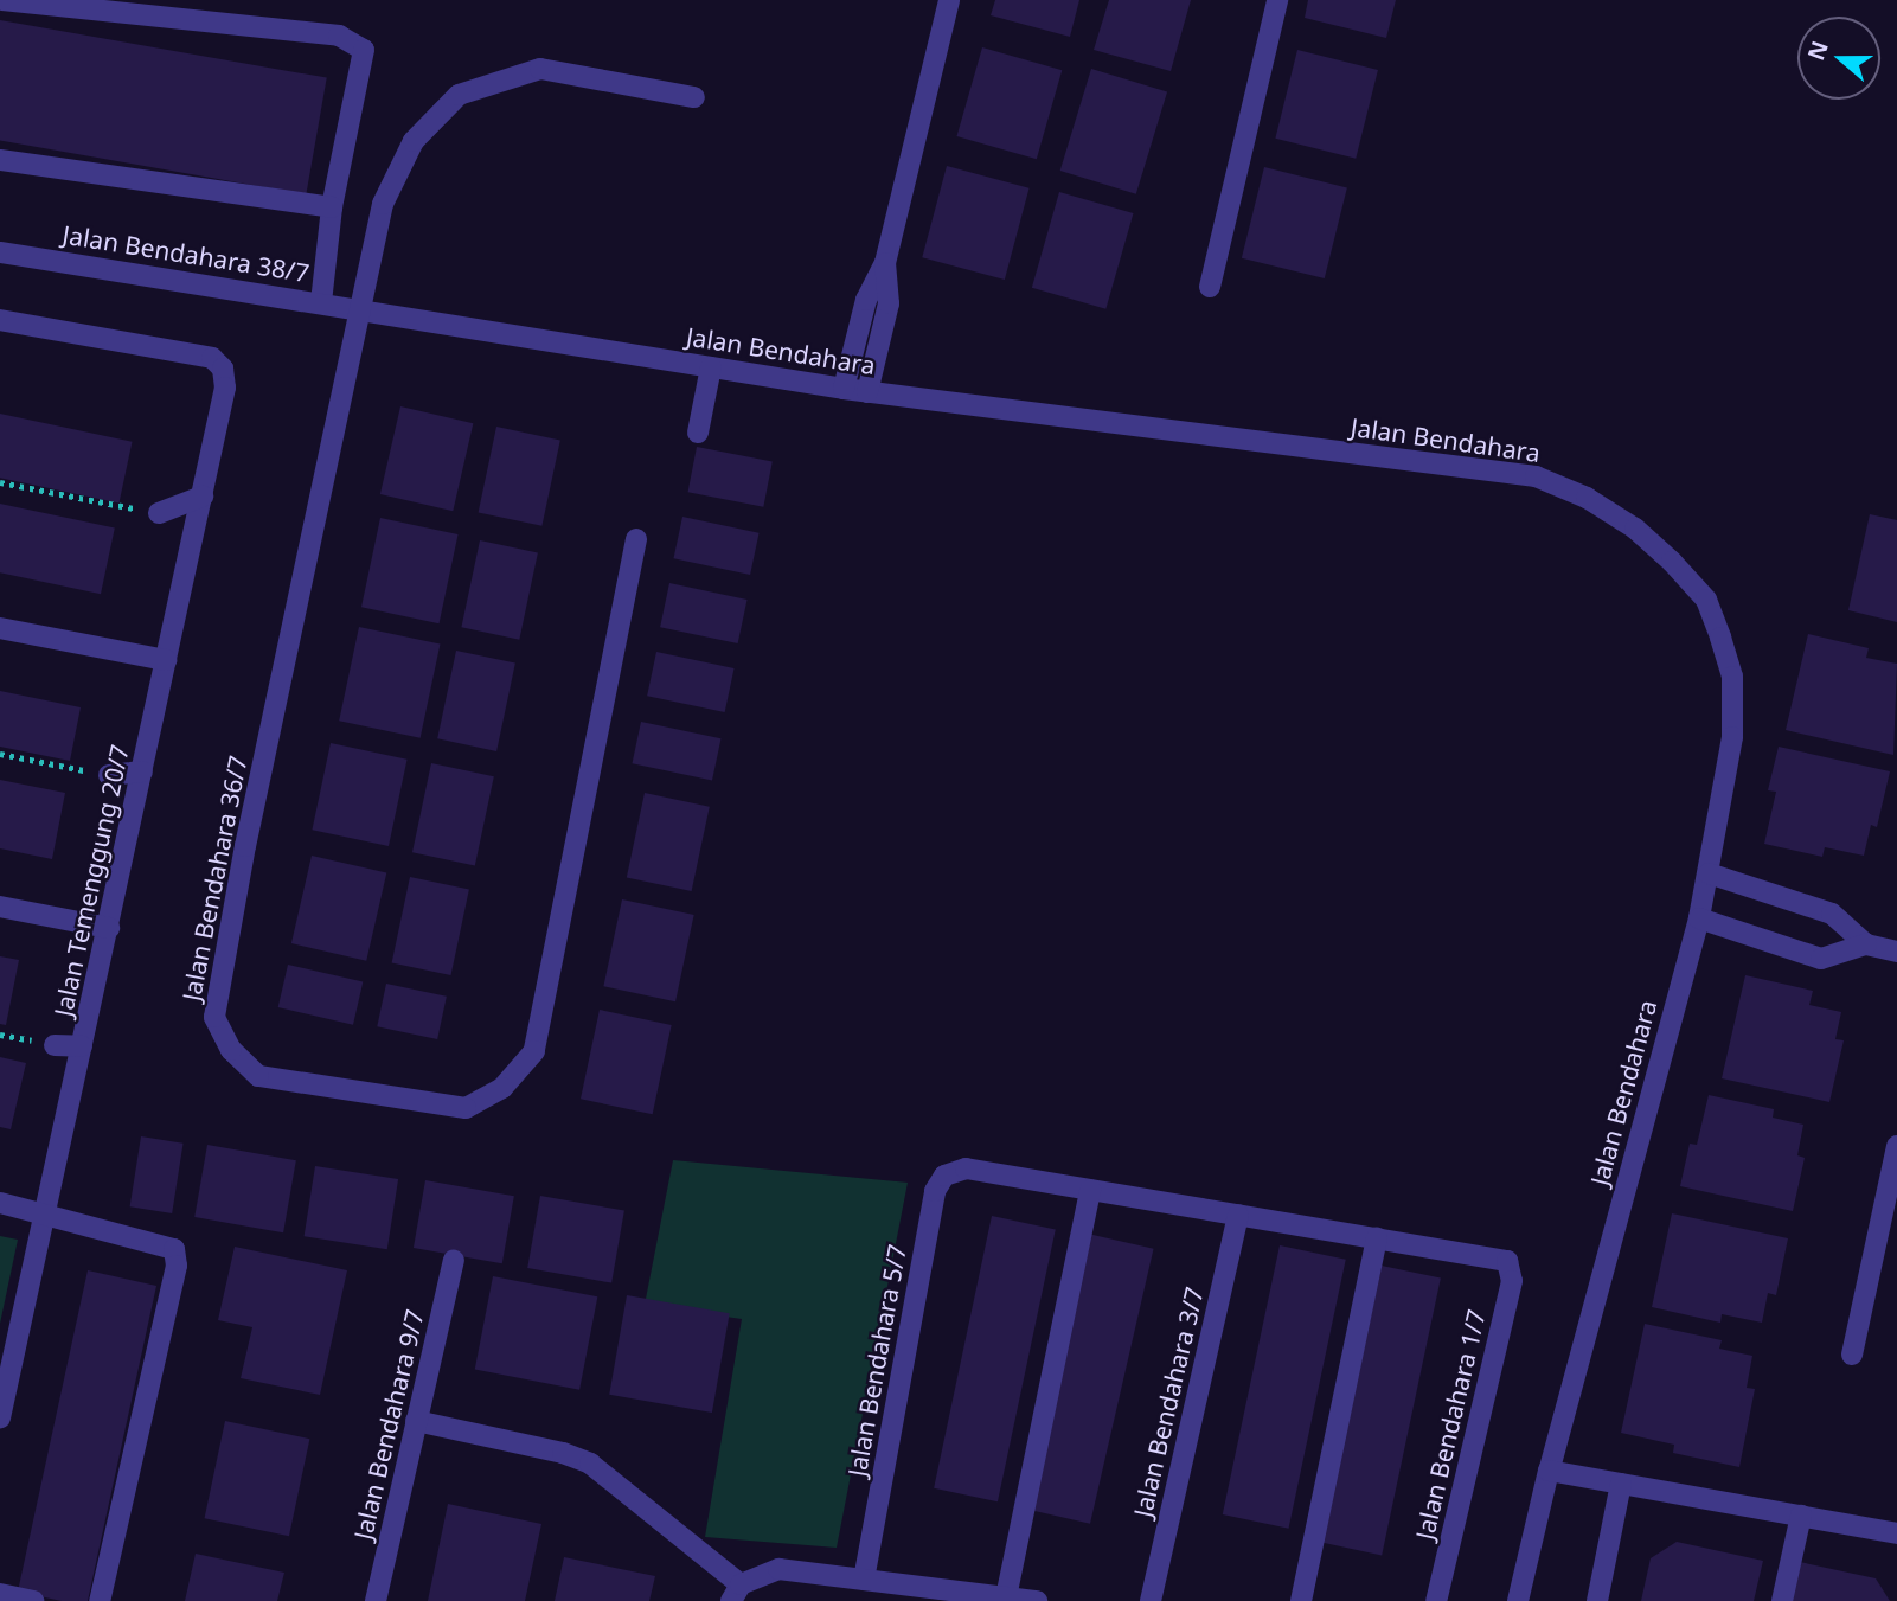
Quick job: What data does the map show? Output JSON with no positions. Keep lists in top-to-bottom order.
{
  "streets": {
    "street": [
      "Jalan Bendahara 38/7",
      "Jalan Bendahara",
      "Jalan Bendahara 36/7",
      "Jalan Temenggung 20/7",
      "Jalan Bendahara 5/7",
      "Jalan Bendahara 3/7",
      "Jalan Bendahara 9/7",
      "Jalan Bendahara 1/7"
    ]
  },
  "crossings": [
    ["Jalan Bendahara 38/7", "Jalan Bendahara"],
    ["Jalan Bendahara 38/7", "Jalan Bendahara 36/7"],
    ["Jalan Bendahara", "Jalan Bendahara 36/7"]
  ],
  "north": "left"
}
